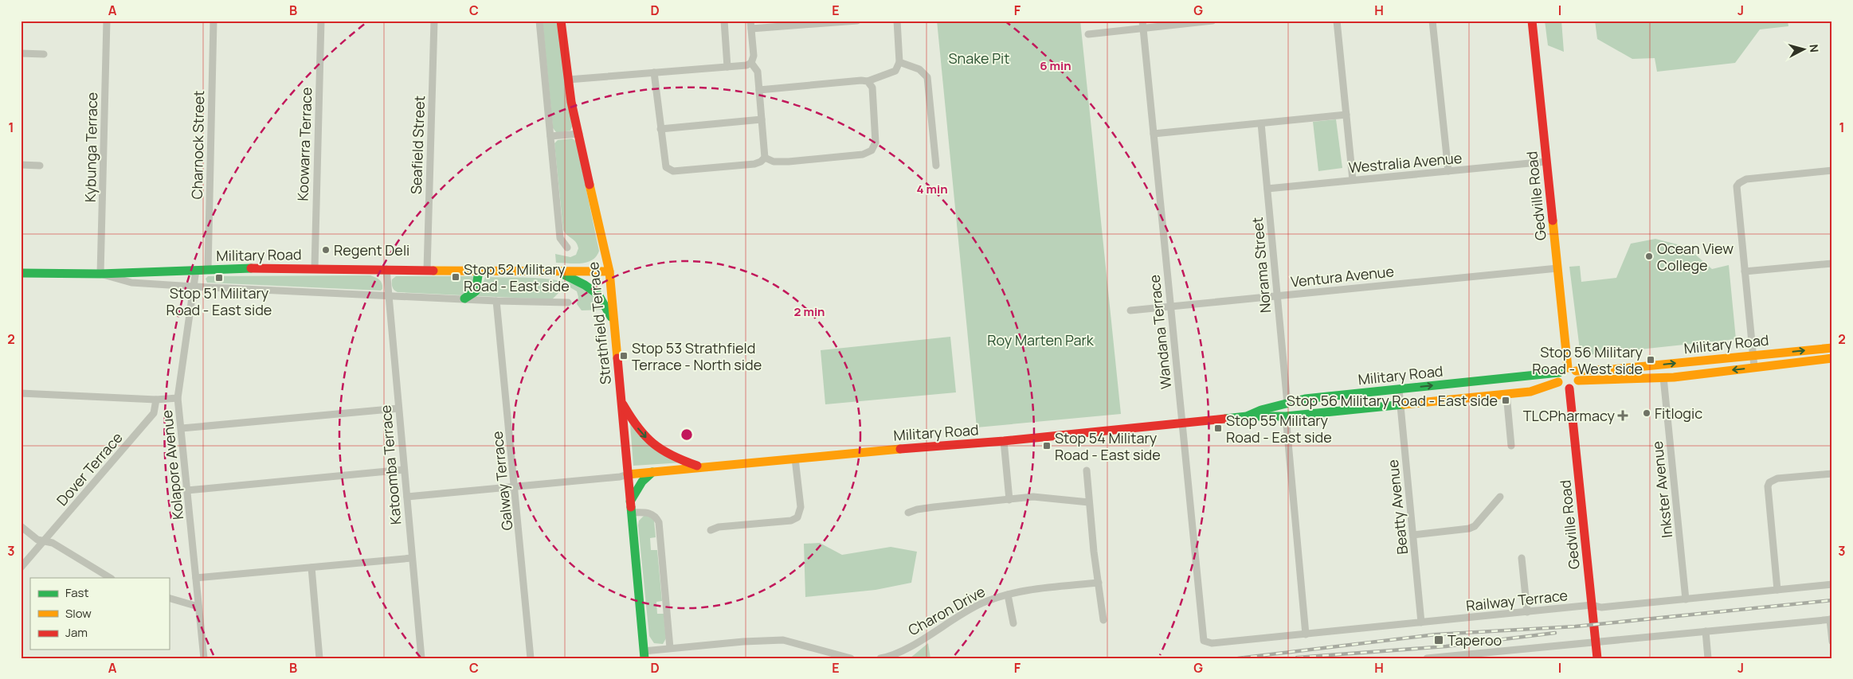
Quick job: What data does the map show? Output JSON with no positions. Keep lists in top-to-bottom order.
{
  "streets": {
    "street": [
      "Koowarra Terrace",
      "Charnock Street",
      "Seafield Street",
      "Kybunga Terrace",
      "Westralia Avenue",
      "Gedville Road",
      "Military Road",
      "Norama Street",
      "Ventura Avenue",
      "Strathfield Terrace",
      "Wandana Terrace",
      "Kolapore Avenue",
      "Katoomba Terrace",
      "Dover Terrace",
      "Galway Terrace",
      "Inkster Avenue",
      "Beatty Avenue",
      "Railway Terrace",
      "Charon Drive"
    ]
  },
  "crossings": [
    ["Koowarra Terrace", "Military Road"],
    ["Charnock Street", "Military Road"],
    ["Seafield Street", "Military Road"],
    ["Kybunga Terrace", "Military Road"],
    ["Westralia Avenue", "Gedville Road"],
    ["Westralia Avenue", "Norama Street"],
    ["Gedville Road", "Military Road"],
    ["Gedville Road", "Ventura Avenue"],
    ["Gedville Road", "Railway Terrace"],
    ["Military Road", "Norama Street"],
    ["Military Road", "Strathfield Terrace"],
    ["Military Road", "Wandana Terrace"],
    ["Military Road", "Kolapore Avenue"],
    ["Military Road", "Katoomba Terrace"],
    ["Military Road", "Galway Terrace"],
    ["Military Road", "Inkster Avenue"],
    ["Military Road", "Beatty Avenue"],
    ["Norama Street", "Ventura Avenue"],
    ["Ventura Avenue", "Wandana Terrace"],
    ["Wandana Terrace", "Railway Terrace"],
    ["Inkster Avenue", "Railway Terrace"],
    ["Beatty Avenue", "Railway Terrace"]
  ],
  "parks": ["Snake Pit", "Roy Marten Park"],
  "places": {
    "other": ["Regent Deli", "Ocean View College", "Fitlogic"],
    "transit": [
      "Stop 52 Military Road - East side",
      "Stop 51 Military Road - East side",
      "Stop 53 Strathfield Terrace - North side",
      "Stop 56 Military Road - West side",
      "Stop 56 Military Road - East side",
      "Stop 55 Military Road - East side",
      "Stop 54 Military Road - East side",
      "Taperoo"
    ],
    "health": ["TLCPharmacy"]
  },
  "legend": ["Fast", "Slow", "Jam"],
  "north": "right",
  "grid": {
    "columns": [
      "A",
      "B",
      "C",
      "D",
      "E",
      "F",
      "G",
      "H",
      "I",
      "J"
    ],
    "rows": ["1", "2", "3"]
  },
  "rings": ["6 min", "4 min", "2 min"]
}
